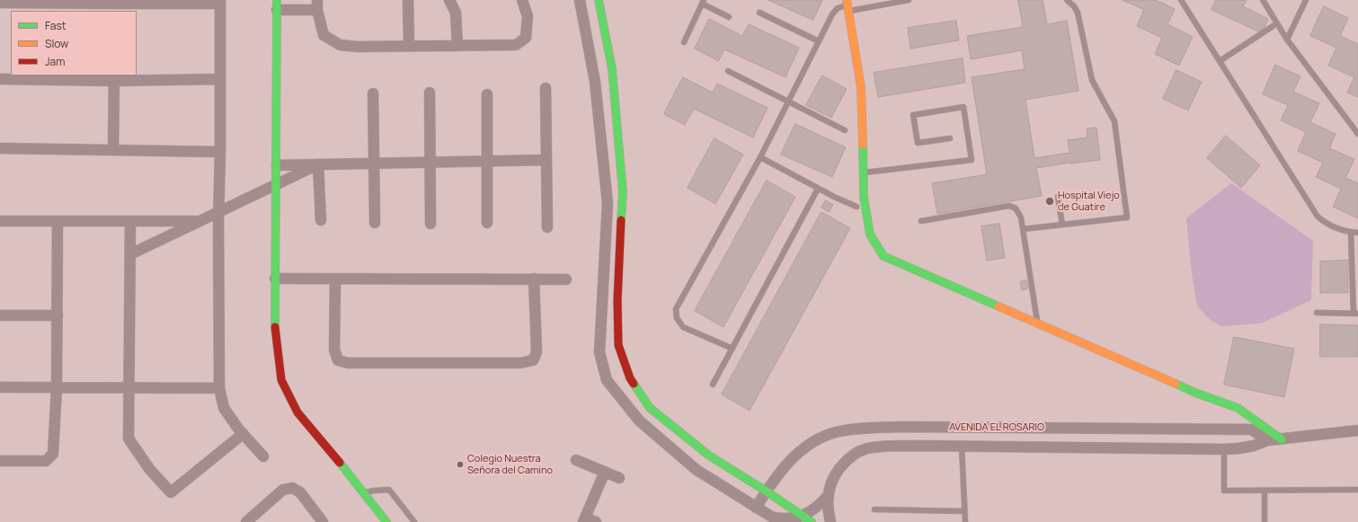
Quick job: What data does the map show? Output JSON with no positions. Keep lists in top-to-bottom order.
{
  "streets": {
    "street": ["AVENIDA EL ROSARIO"]
  },
  "places": ["Hospital Viejo de Guatire", "Colegio Nuestra Señora del Camino"],
  "legend": ["Fast", "Slow", "Jam"]
}
